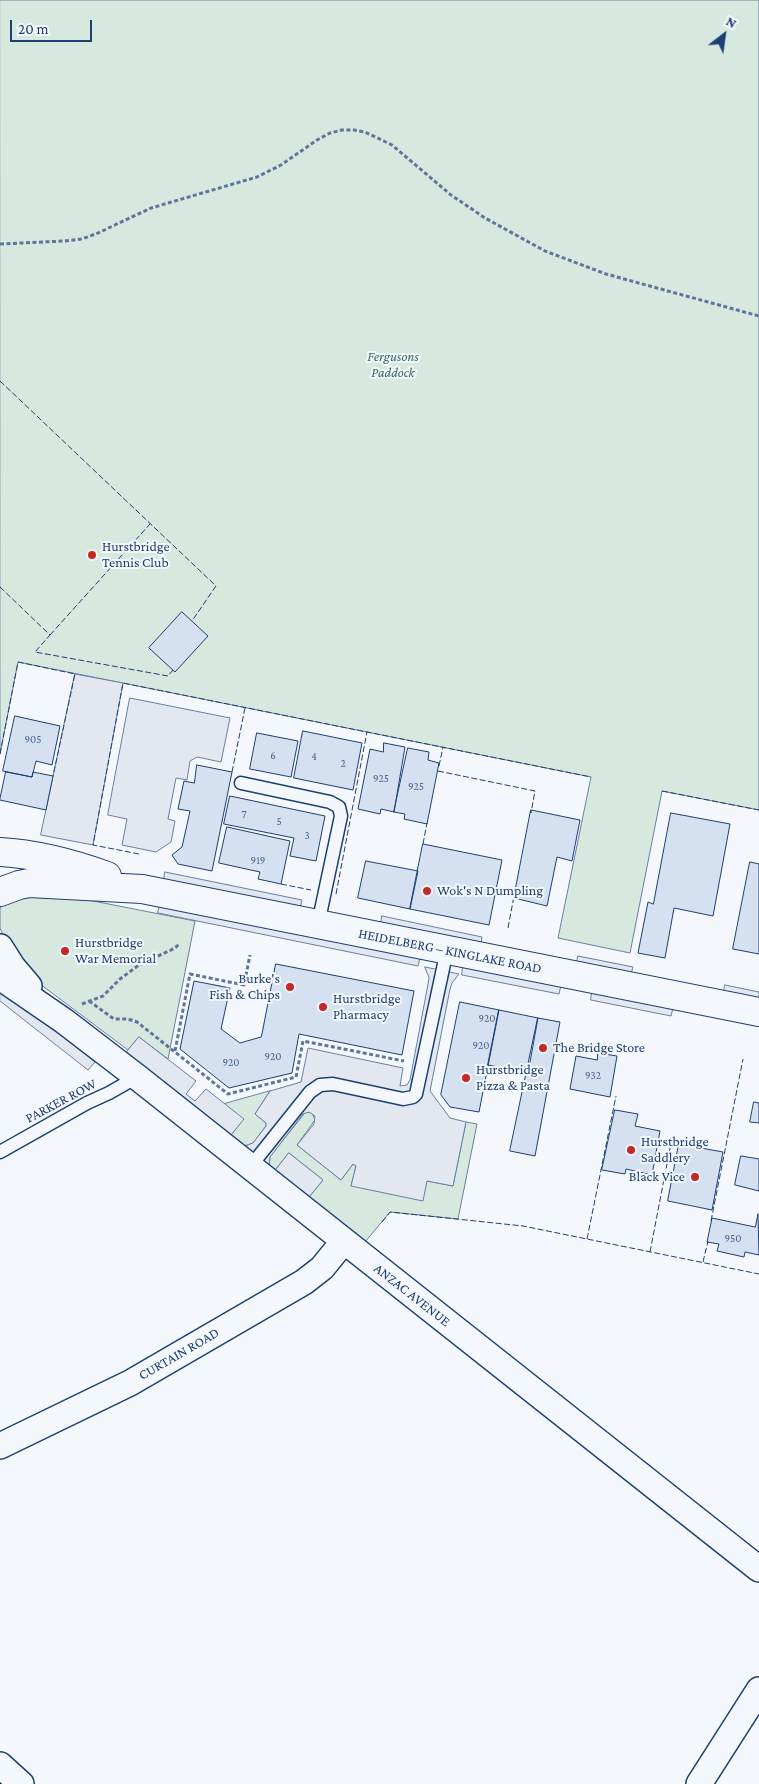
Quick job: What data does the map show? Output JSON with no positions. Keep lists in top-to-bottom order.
{
  "streets": {
    "main road": ["HEIDELBERG – KINGLAKE ROAD"],
    "street": ["ANZAC AVENUE", "CURTAIN ROAD"],
    "lane": ["PARKER ROW"]
  },
  "crossings": [
    ["PARKER ROW", "ANZAC AVENUE"],
    ["ANZAC AVENUE", "CURTAIN ROAD"]
  ],
  "parks": ["Fergusons Paddock"],
  "places": [
    "Hurstbridge Tennis Club",
    "Wok's N Dumpling",
    "Hurstbridge War Memorial",
    "Burke's Fish & Chips",
    "Hurstbridge Pharmacy",
    "The Bridge Store",
    "Hurstbridge Pizza & Pasta",
    "Hurstbridge Saddlery",
    "Black Vice"
  ],
  "house_numbers": [
    "905",
    "6",
    "4",
    "2",
    "925",
    "925",
    "7",
    "5",
    "3",
    "919",
    "920",
    "920",
    "920",
    "920",
    "932",
    "950"
  ],
  "scale_bar": "20 m",
  "north": "top right"
}
